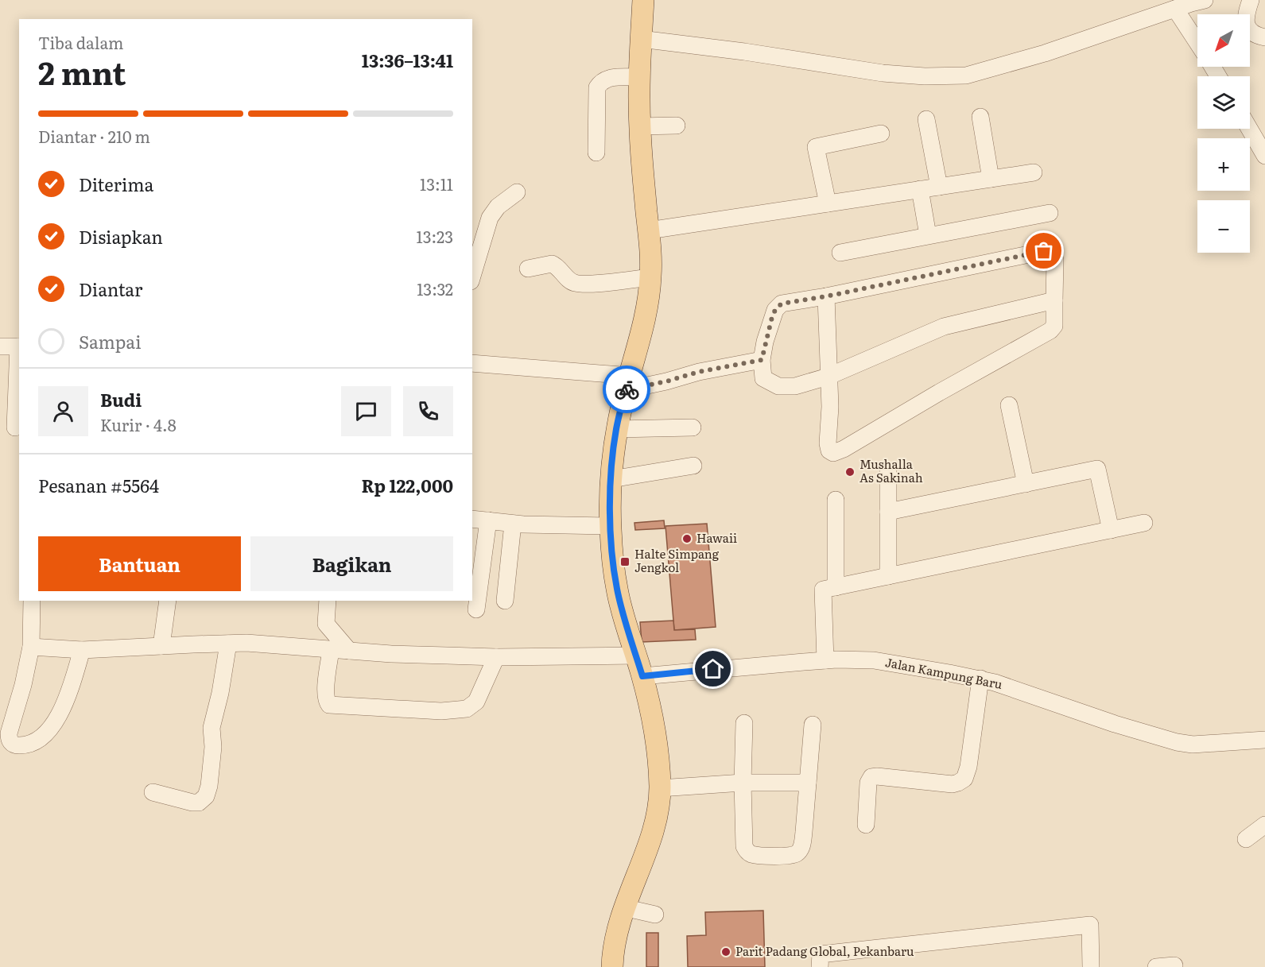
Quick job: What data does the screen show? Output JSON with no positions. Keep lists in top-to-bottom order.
{
  "streets": {
    "street": ["Jalan Kampung Baru"]
  },
  "places": {
    "other": ["Mushalla As Sakinah", "Hawaii", "Parit Padang Global, Pekanbaru"],
    "transit": ["Halte Simpang Jengkol"]
  },
  "north": "bottom left",
  "page": {
    "map_buttons": ["+", "−"],
    "heading": ["2 mnt", "Tiba dalam", "13:36–13:41"],
    "panel": [
      "Budi",
      "Kurir · 4.8",
      "Pesanan #5564",
      "Rp 122,000"
    ],
    "bar": "Diantar · 210 m",
    "list": [
      ["Diterima", "13:11"],
      ["Disiapkan", "13:23"],
      ["Diantar", "13:32"],
      "Sampai"
    ],
    "buttons": ["Bantuan", "Bagikan"]
  }
}
